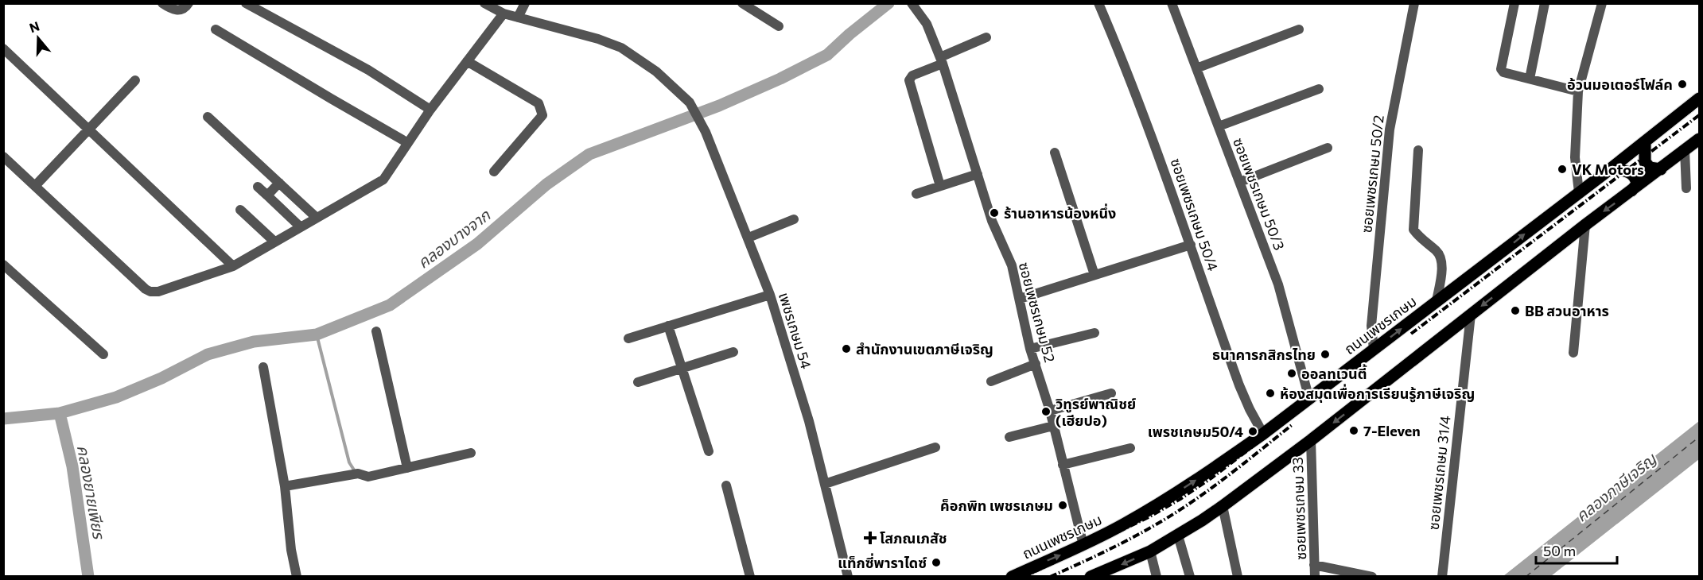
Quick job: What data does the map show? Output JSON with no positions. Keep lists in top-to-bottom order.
{
  "streets": {
    "main road": ["ถนนเพชรเกษม"],
    "street": [
      "ซอยเพชรเกษม 50/2",
      "ซอยเพชรเกษม 50/3",
      "ซอยเพชรเกษม 50/4",
      "ซอยเพชรเกษม 52",
      "เพชรเกษม 54",
      "ซอยเพชรเกษม 31/4",
      "ซอยเพชรเกษม 33"
    ]
  },
  "crossings": [
    ["ซอยเพชรเกษม 50/2", "ถนนเพชรเกษม"],
    ["ซอยเพชรเกษม 50/3", "ถนนเพชรเกษม"],
    ["ซอยเพชรเกษม 50/4", "ถนนเพชรเกษม"],
    ["ซอยเพชรเกษม 52", "ถนนเพชรเกษม"]
  ],
  "water": ["คลองบางจาก", "คลองภาษีเจริญ", "คลองยายเพียร"],
  "places": {
    "other": [
      "อ้วนมอเตอร์โฟล์ค",
      "VK Motors",
      "ร้านอาหารน้องหนึ่ง",
      "BB สวนอาหาร",
      "สำนักงานเขตภาษีเจริญ",
      "ธนาคารกสิกรไทย",
      "ออลทเวนตี้",
      "ห้องสมุดเพื่อการเรียนรู้ภาษีเจริญ",
      "วิทูรย์พาณิชย์ (เฮียปอ)",
      "7-Eleven",
      "เพรชเกษม50/4",
      "ค็อกพิท เพชรเกษม",
      "แท็กซี่พาราไดซ์"
    ],
    "health": ["โสภณเภสัช"]
  },
  "scale_bar": "50 m",
  "north": "top"
}
